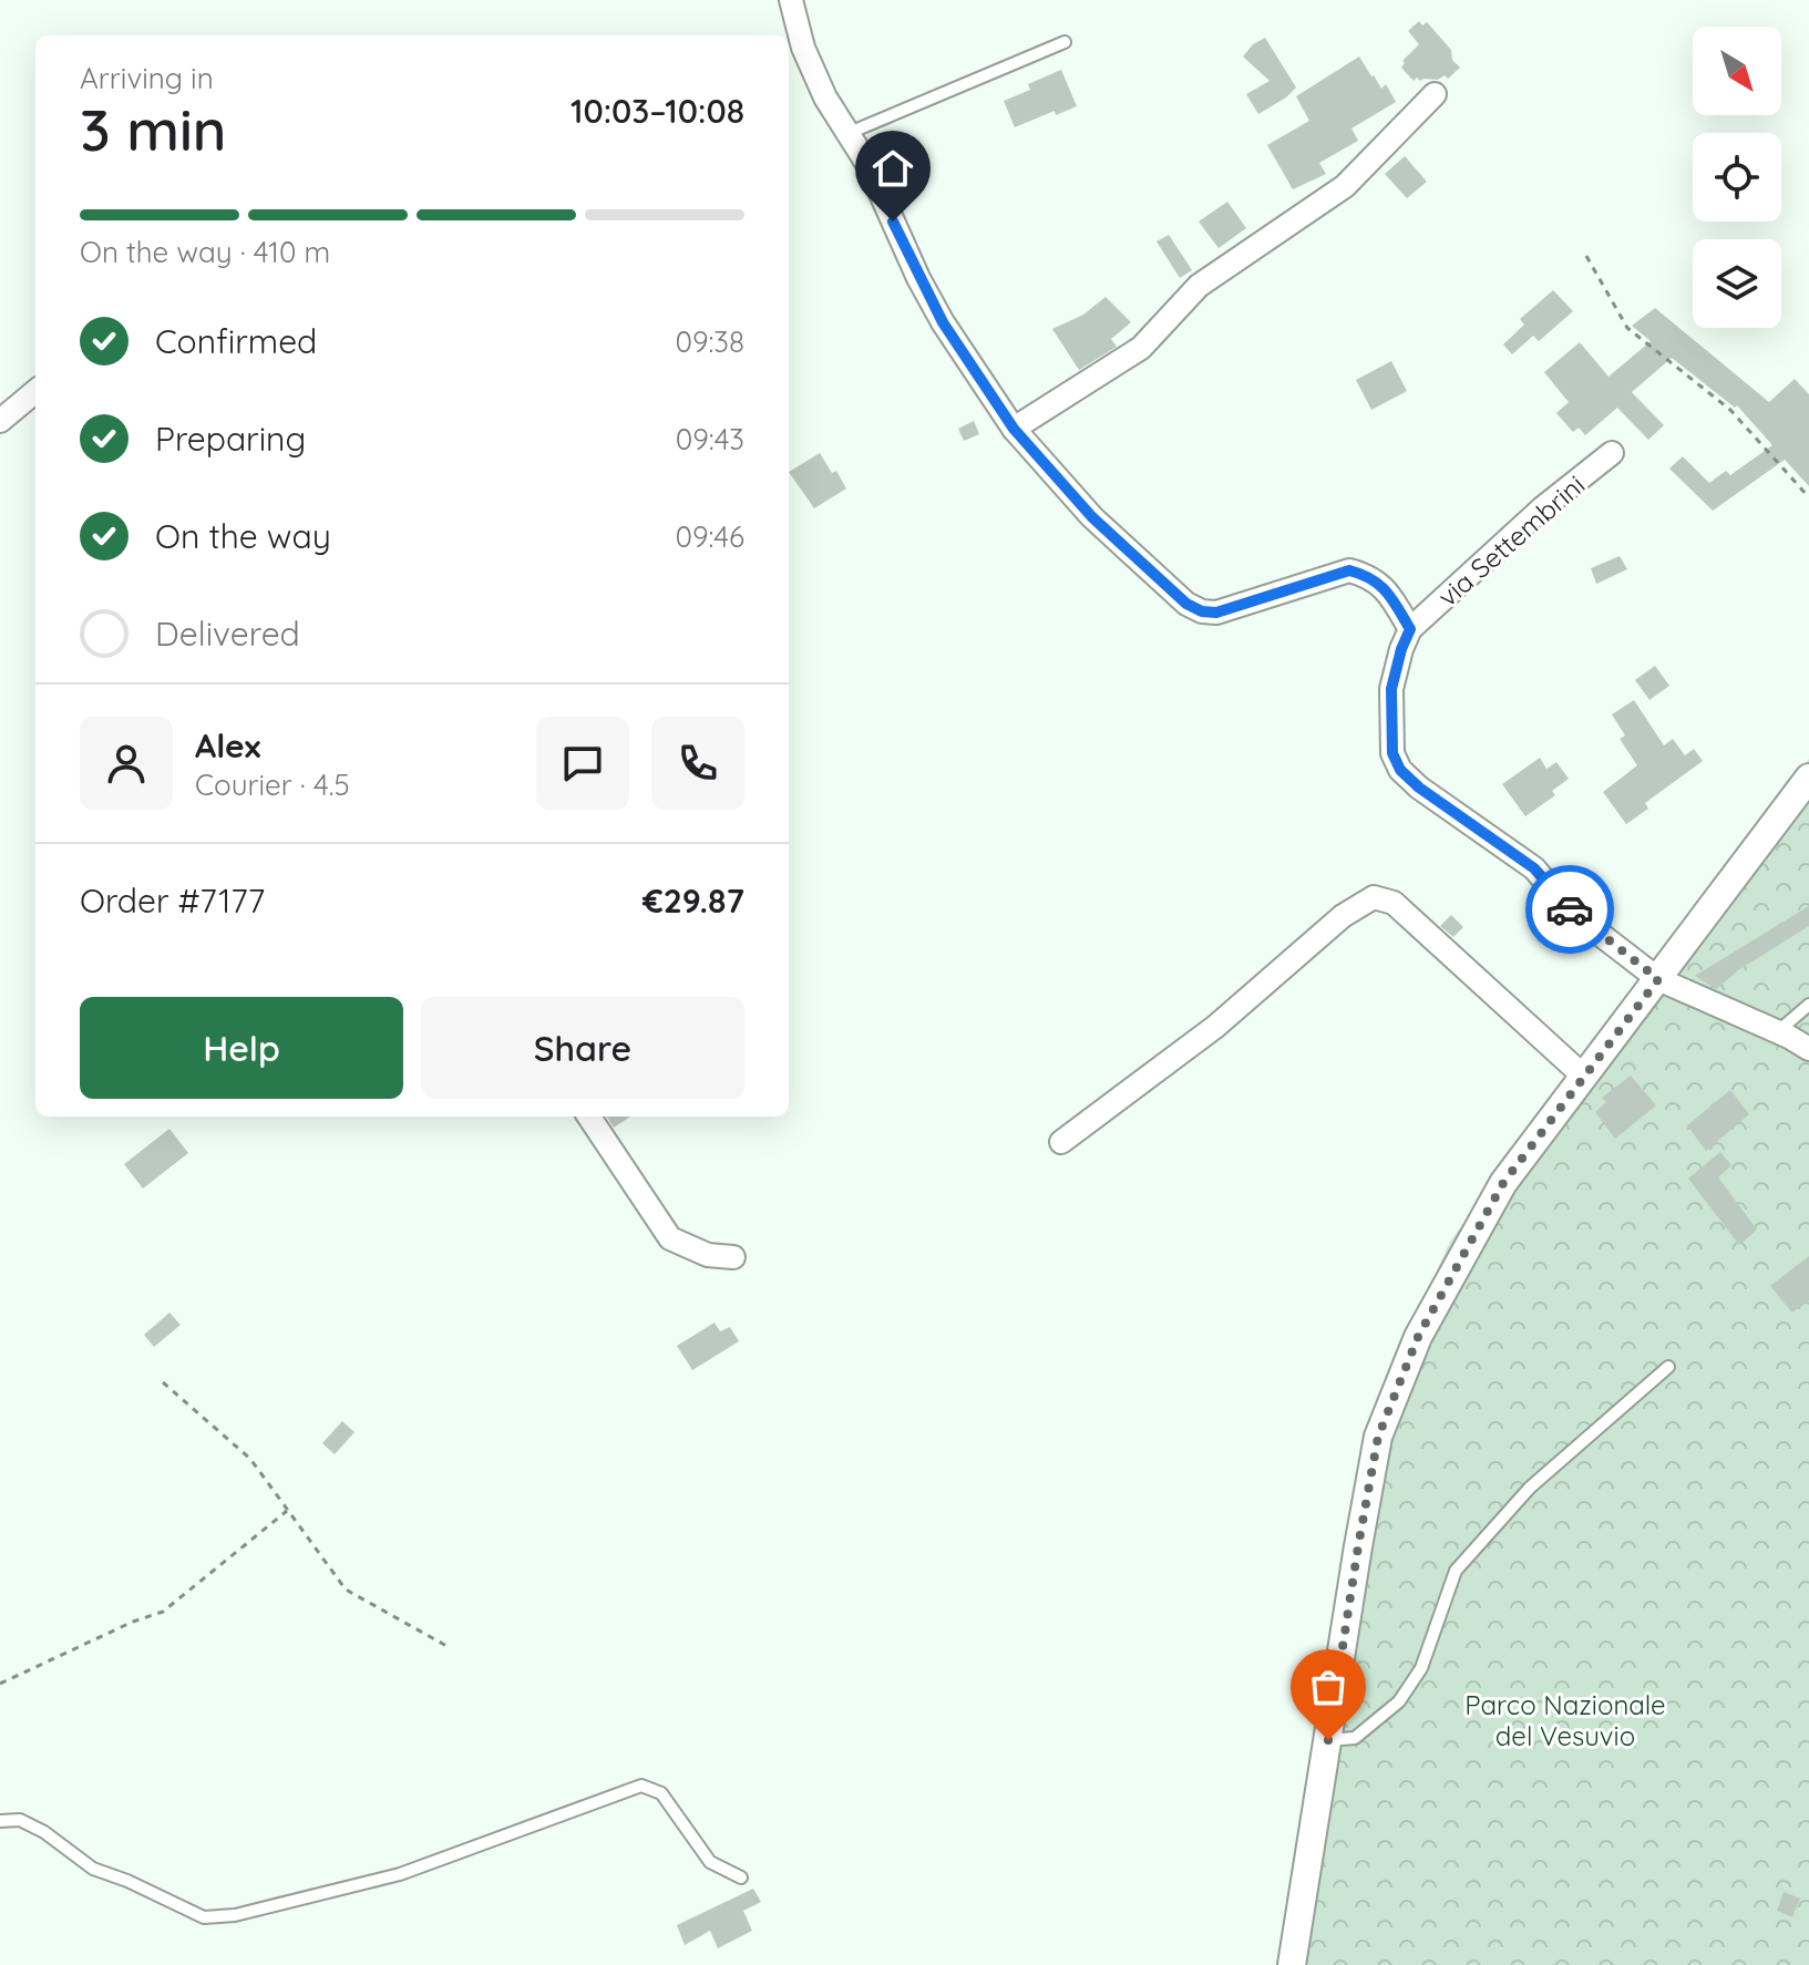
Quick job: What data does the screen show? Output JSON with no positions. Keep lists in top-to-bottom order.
{
  "streets": {
    "street": ["via Settembrini"]
  },
  "parks": ["Parco Nazionale del Vesuvio"],
  "north": "bottom right",
  "page": {
    "heading": ["3 min", "Arriving in", "10:03–10:08"],
    "panel": [
      "Alex",
      "Courier · 4.5",
      "Order #7177",
      "€29.87"
    ],
    "bar": "On the way · 410 m",
    "list": [
      ["Confirmed", "09:38"],
      ["Preparing", "09:43"],
      ["On the way", "09:46"],
      "Delivered"
    ],
    "buttons": ["Help", "Share"]
  }
}
